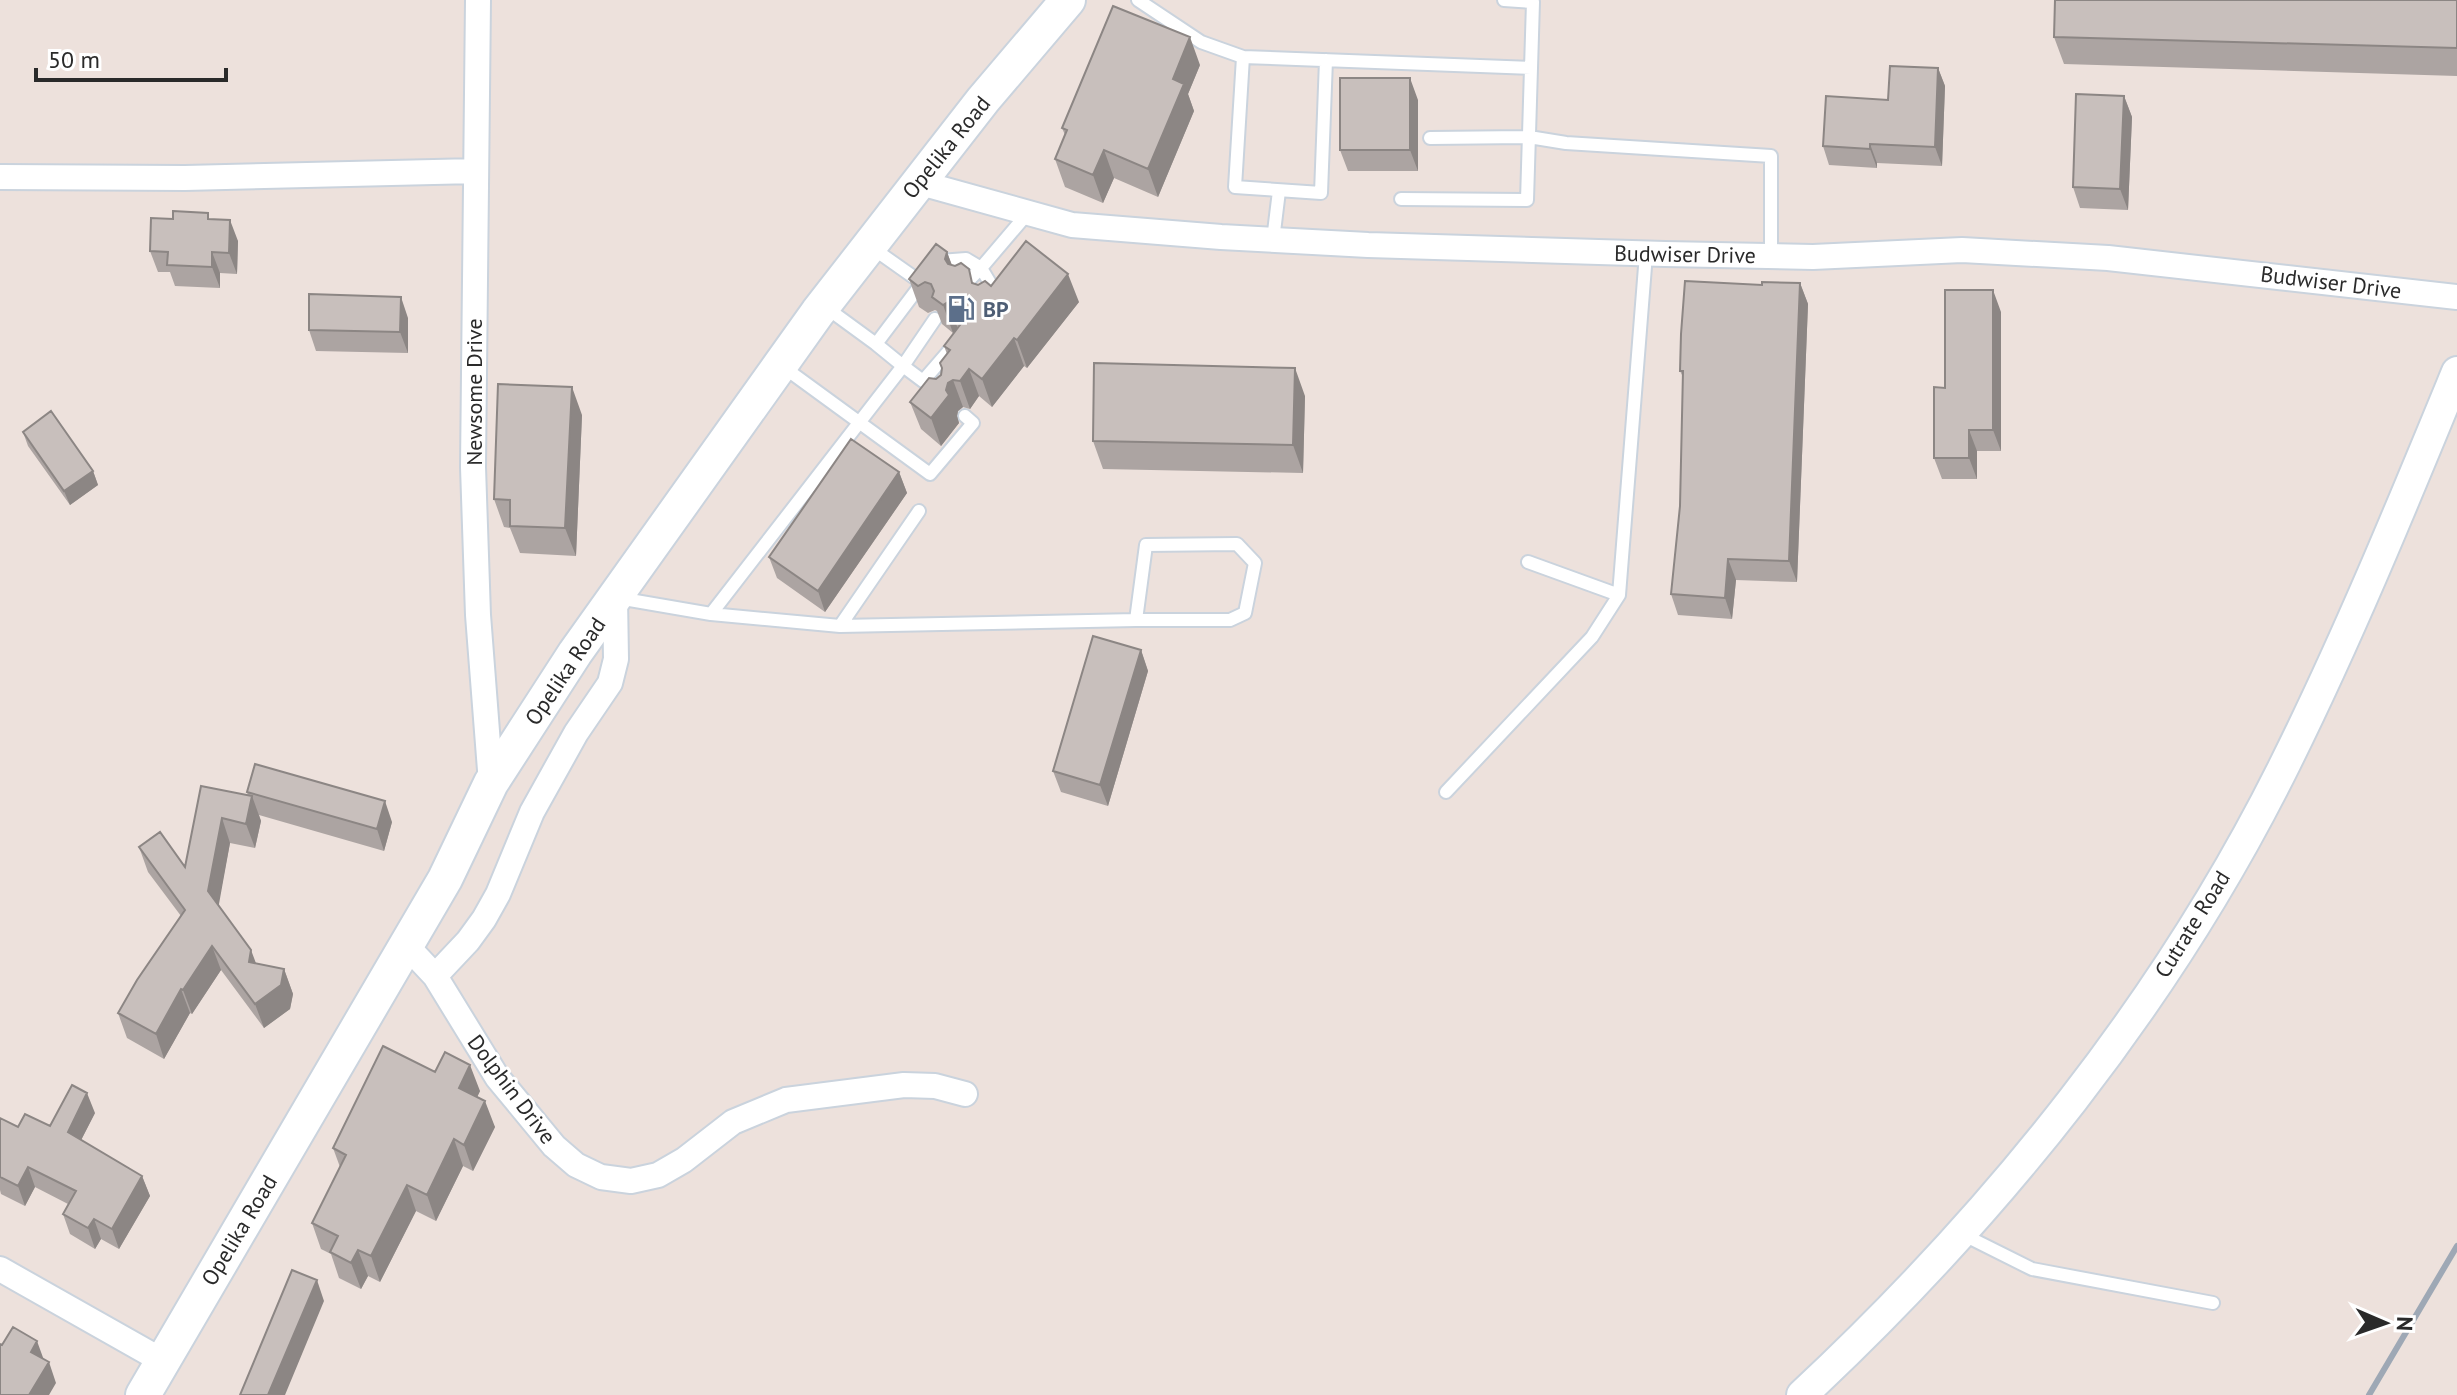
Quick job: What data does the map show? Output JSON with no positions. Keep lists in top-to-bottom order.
{
  "streets": {
    "main road": ["Opelika Road"],
    "street": [
      "Budwiser Drive",
      "Newsome Drive",
      "Cutrate Road",
      "Dolphin Drive"
    ]
  },
  "crossings": [
    ["Opelika Road", "Budwiser Drive"],
    ["Opelika Road", "Newsome Drive"],
    ["Opelika Road", "Dolphin Drive"]
  ],
  "places": {
    "fuel station": ["BP"]
  },
  "scale_bar": "50 m",
  "north": "right"
}
